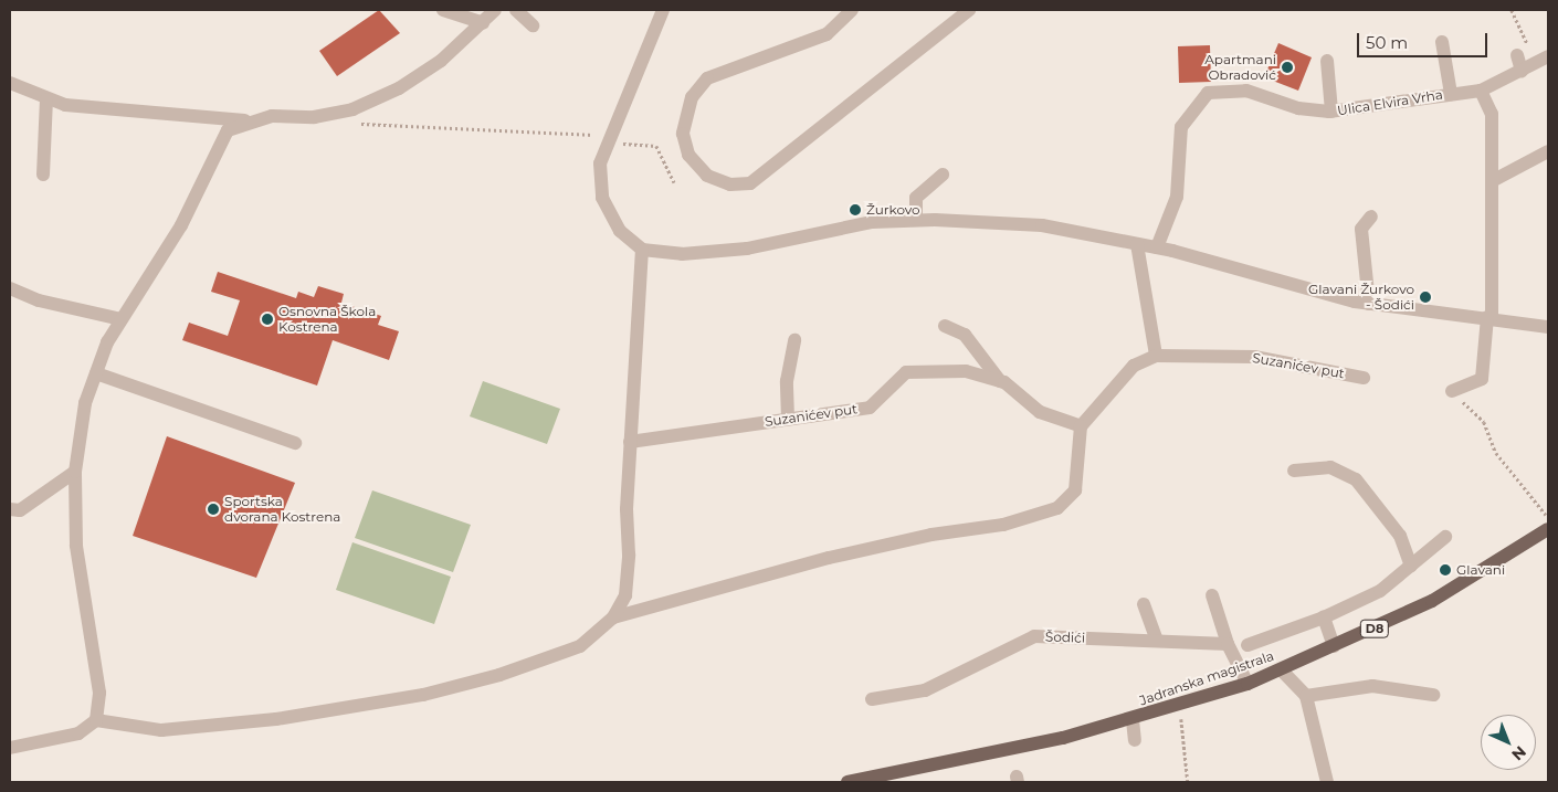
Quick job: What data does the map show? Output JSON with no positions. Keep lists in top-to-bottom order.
{
  "streets": {
    "main road": ["D8", "Jadranska magistrala"],
    "street": ["Ulica Elvira Vrha", "Suzanićev put", "Šodići"]
  },
  "places": [
    "Apartmani Obradović",
    "Žurkovo",
    "Glavani Žurkovo - Šodići",
    "Osnovna Škola Kostrena",
    "Sportska dvorana Kostrena",
    "Glavani"
  ],
  "scale_bar": "50 m",
  "north": "bottom right"
}
